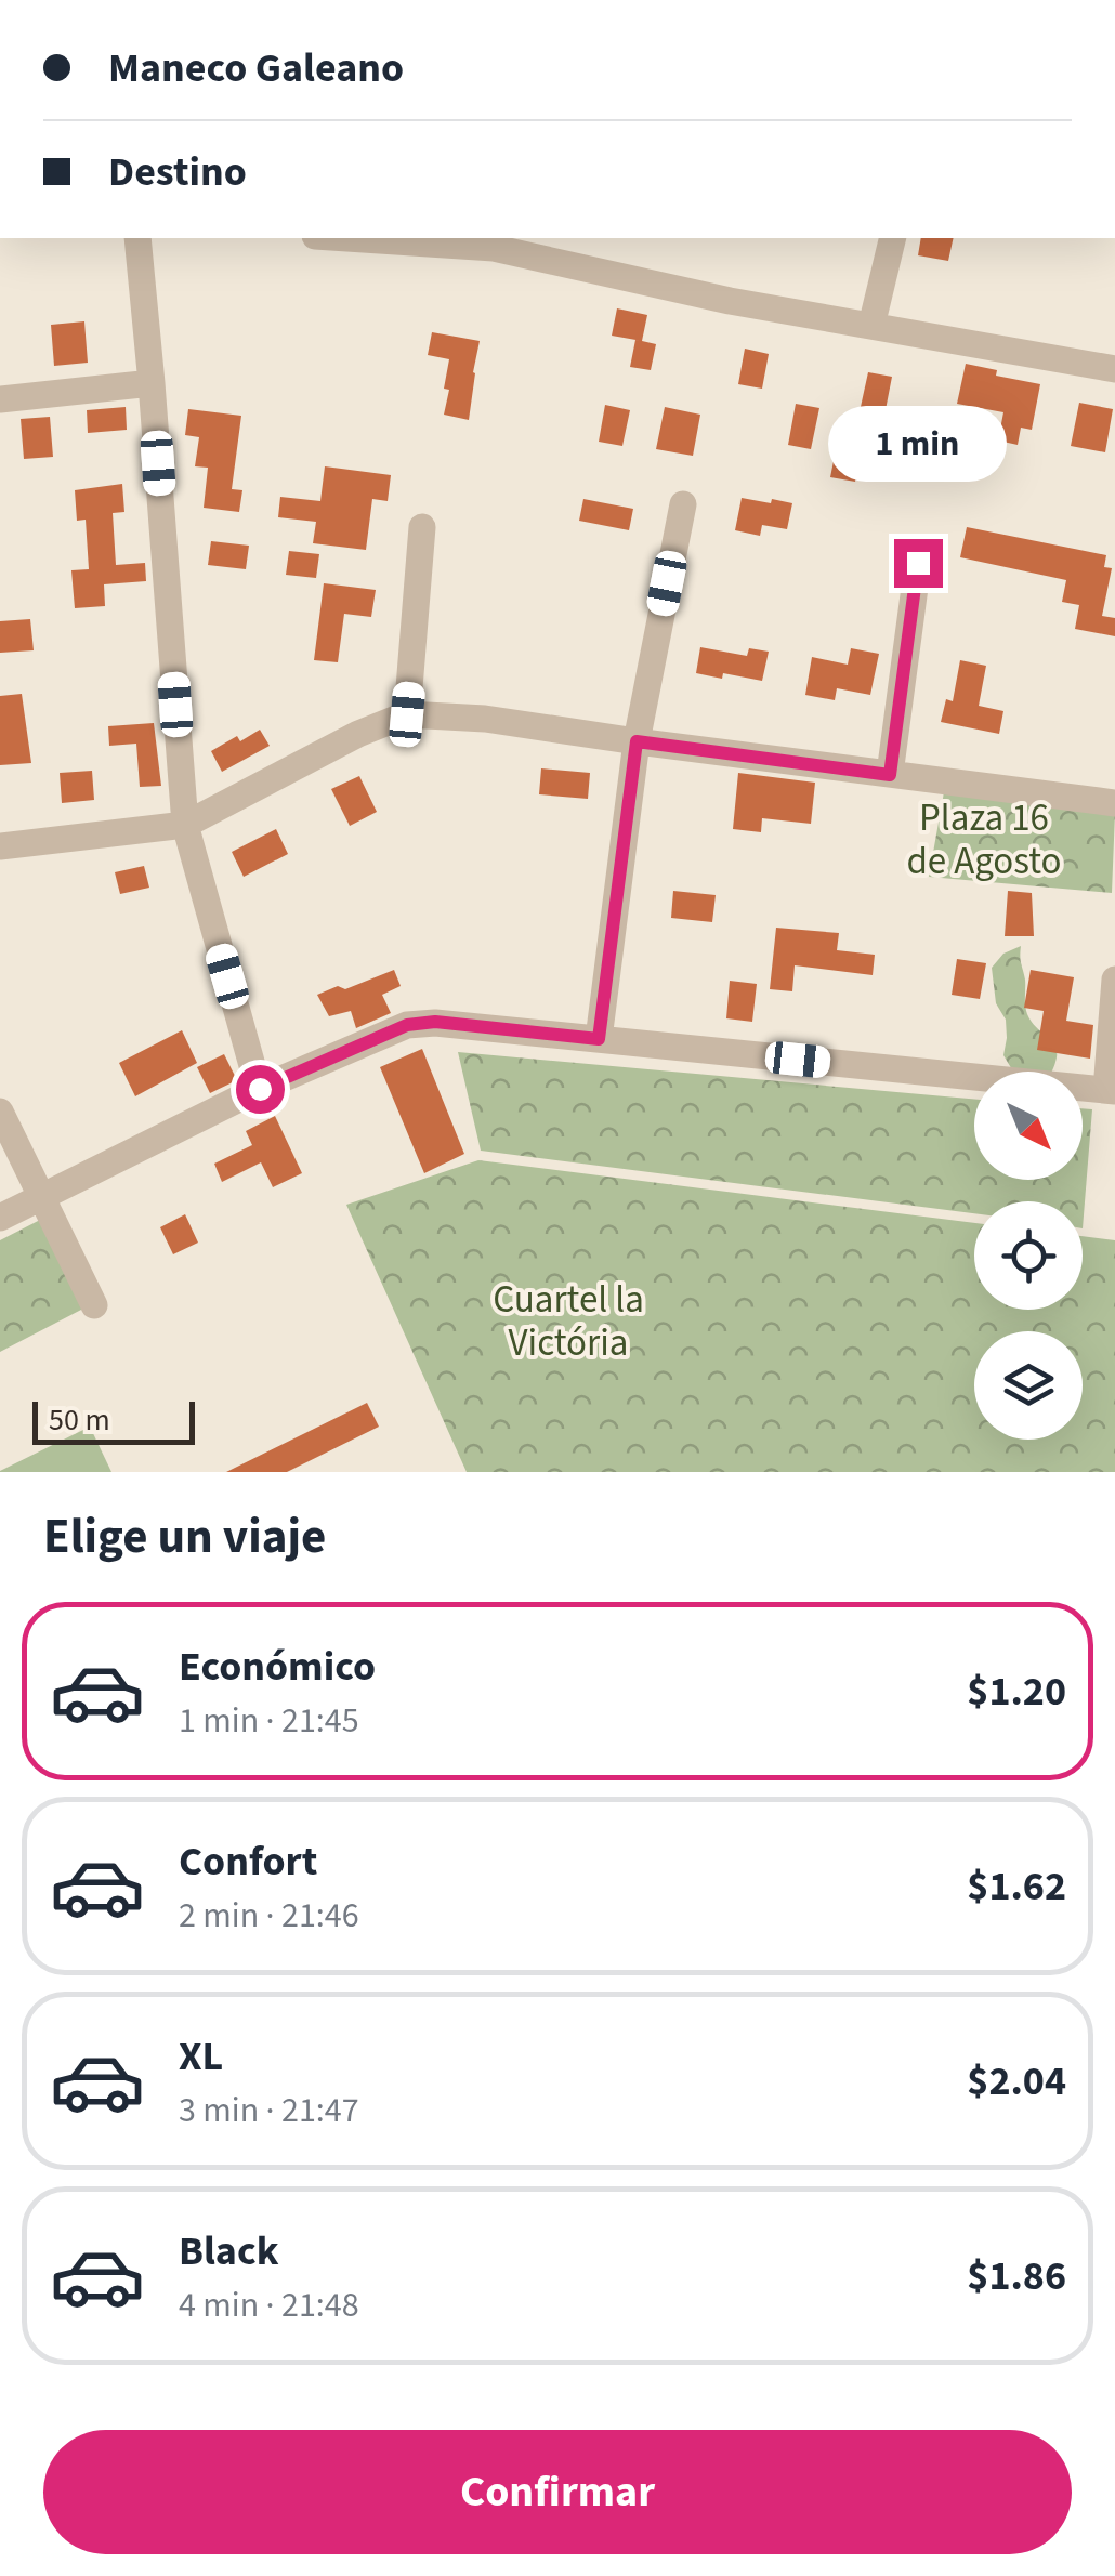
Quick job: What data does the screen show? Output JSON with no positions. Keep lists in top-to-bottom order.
{
  "parks": ["Plaza 16 de Agosto", "Cuartel la Victória"],
  "scale_bar": "50 m",
  "north": "bottom right",
  "page": {
    "banner": ["Maneco Galeano", "Destino"],
    "bubble": "1 min",
    "scale": "50 m",
    "heading": "Elige un viaje",
    "list": [
      {
        "name": "Económico",
        "note": "1 min · 21:45",
        "value": "$1.20"
      },
      {
        "name": "Confort",
        "note": "2 min · 21:46",
        "value": "$1.62"
      },
      {
        "name": "XL",
        "note": "3 min · 21:47",
        "value": "$2.04"
      },
      {
        "name": "Black",
        "note": "4 min · 21:48",
        "value": "$1.86"
      }
    ],
    "buttons": "Confirmar"
  }
}
